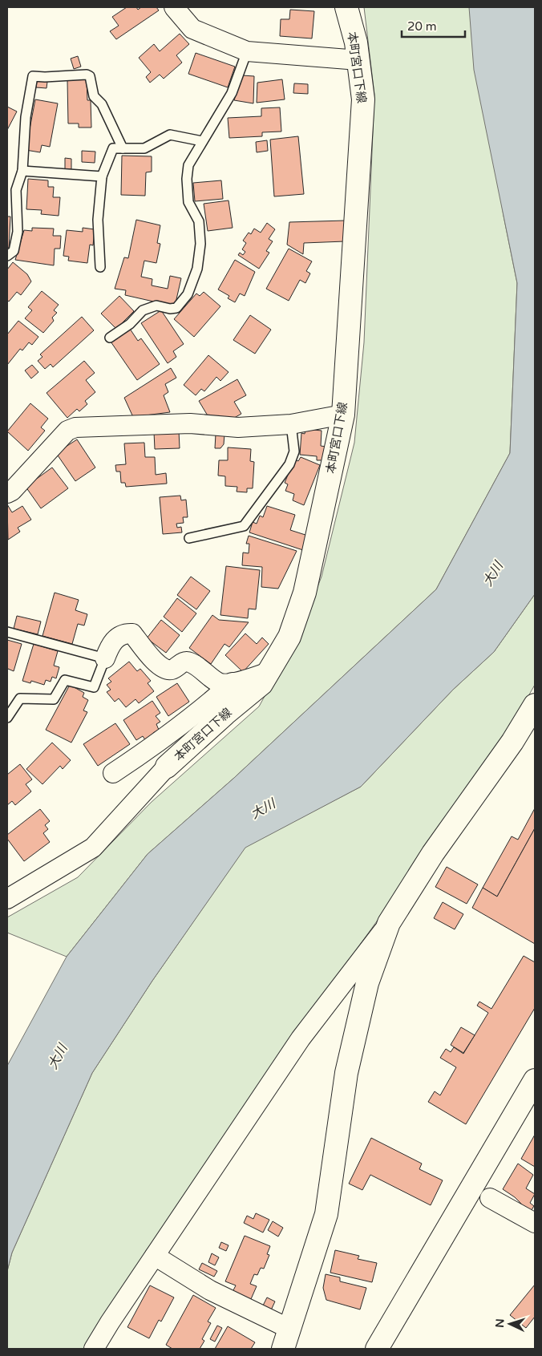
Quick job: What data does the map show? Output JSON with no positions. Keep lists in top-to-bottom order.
{
  "streets": {
    "street": ["本町宮口下線"]
  },
  "water": ["大川"],
  "scale_bar": "20 m",
  "north": "left"
}
